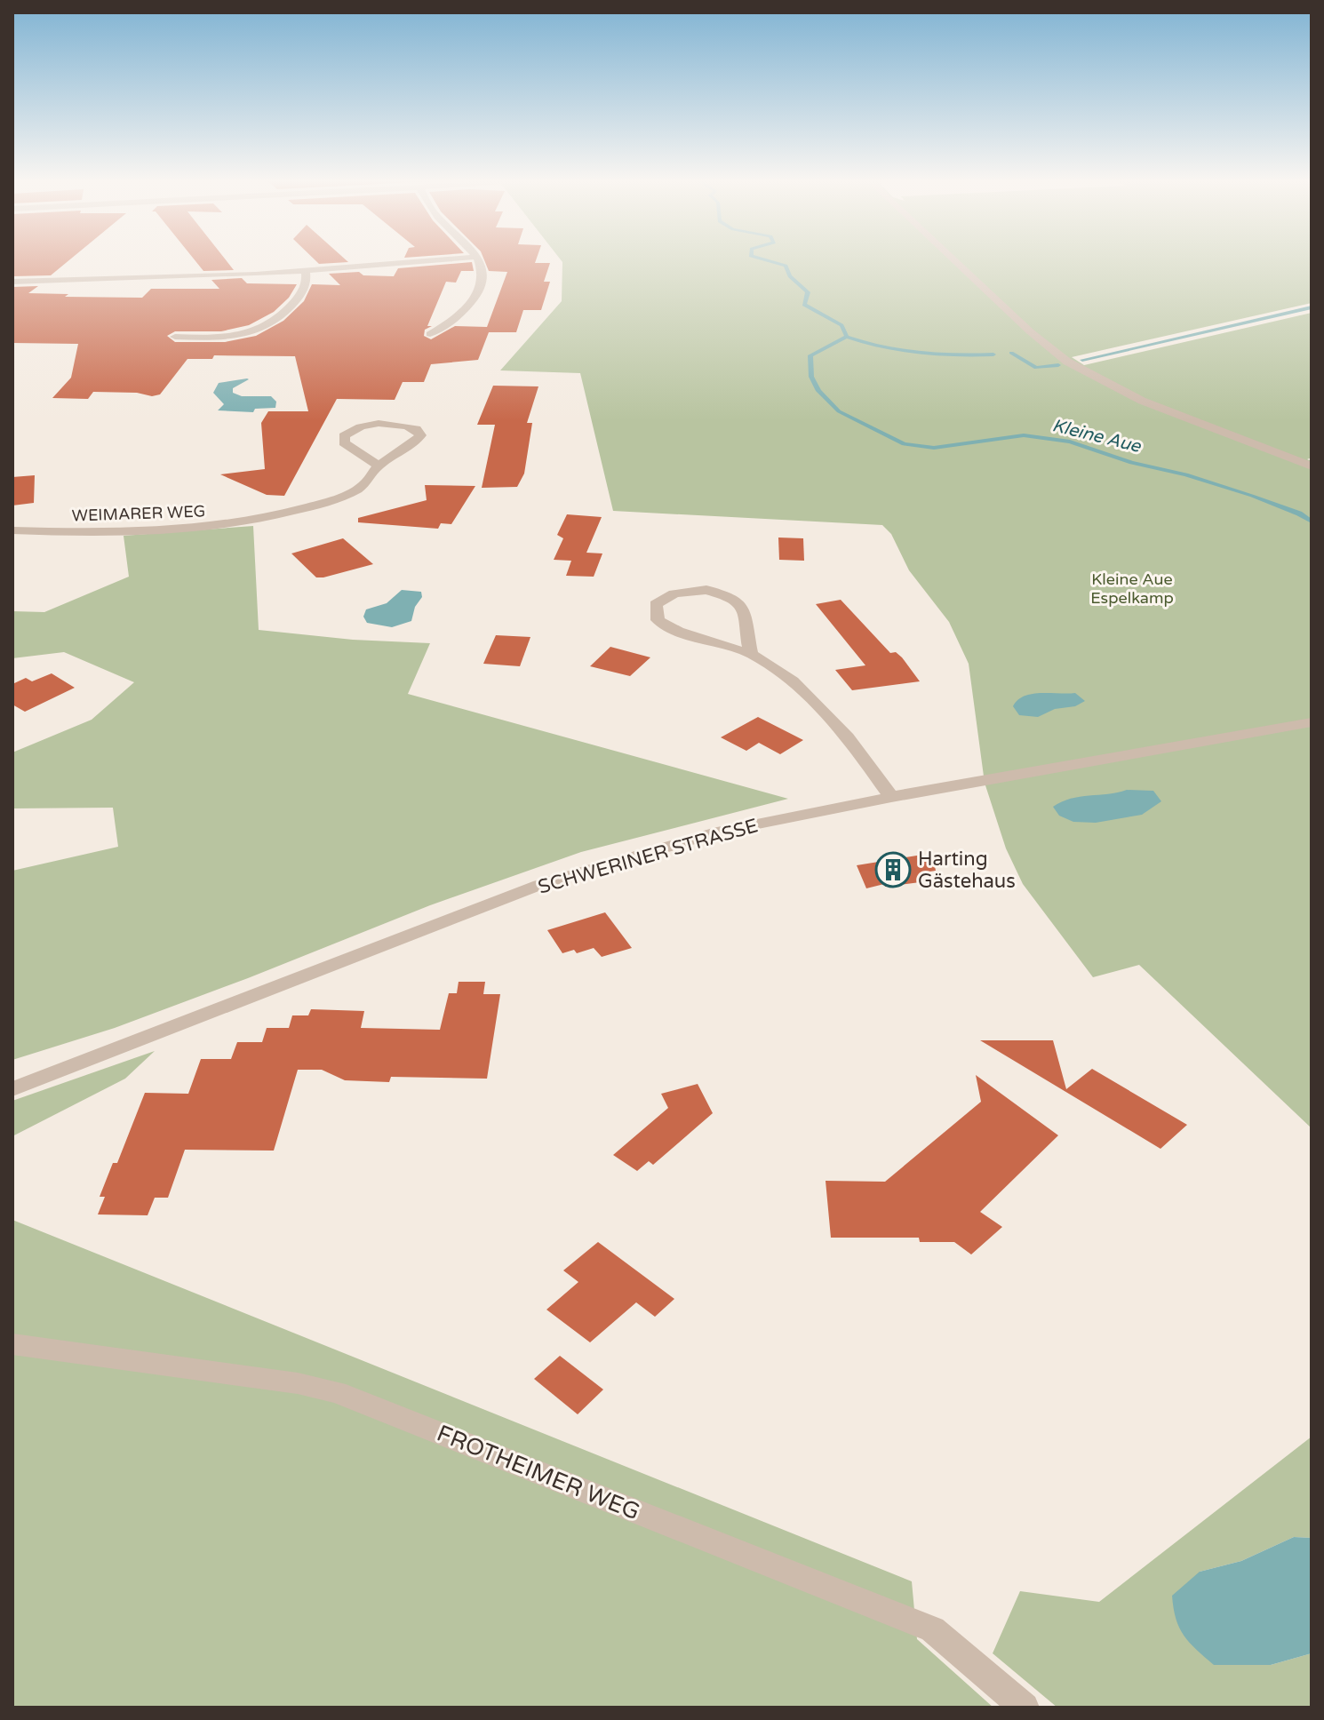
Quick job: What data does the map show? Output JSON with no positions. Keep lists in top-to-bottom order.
{
  "streets": {
    "street": ["WEIMARER WEG", "SCHWERINER STRASSE", "FROTHEIMER WEG"]
  },
  "water": ["Kleine Aue"],
  "parks": ["Kleine Aue Espelkamp"],
  "places": {
    "building": ["Harting Gästehaus"]
  }
}
